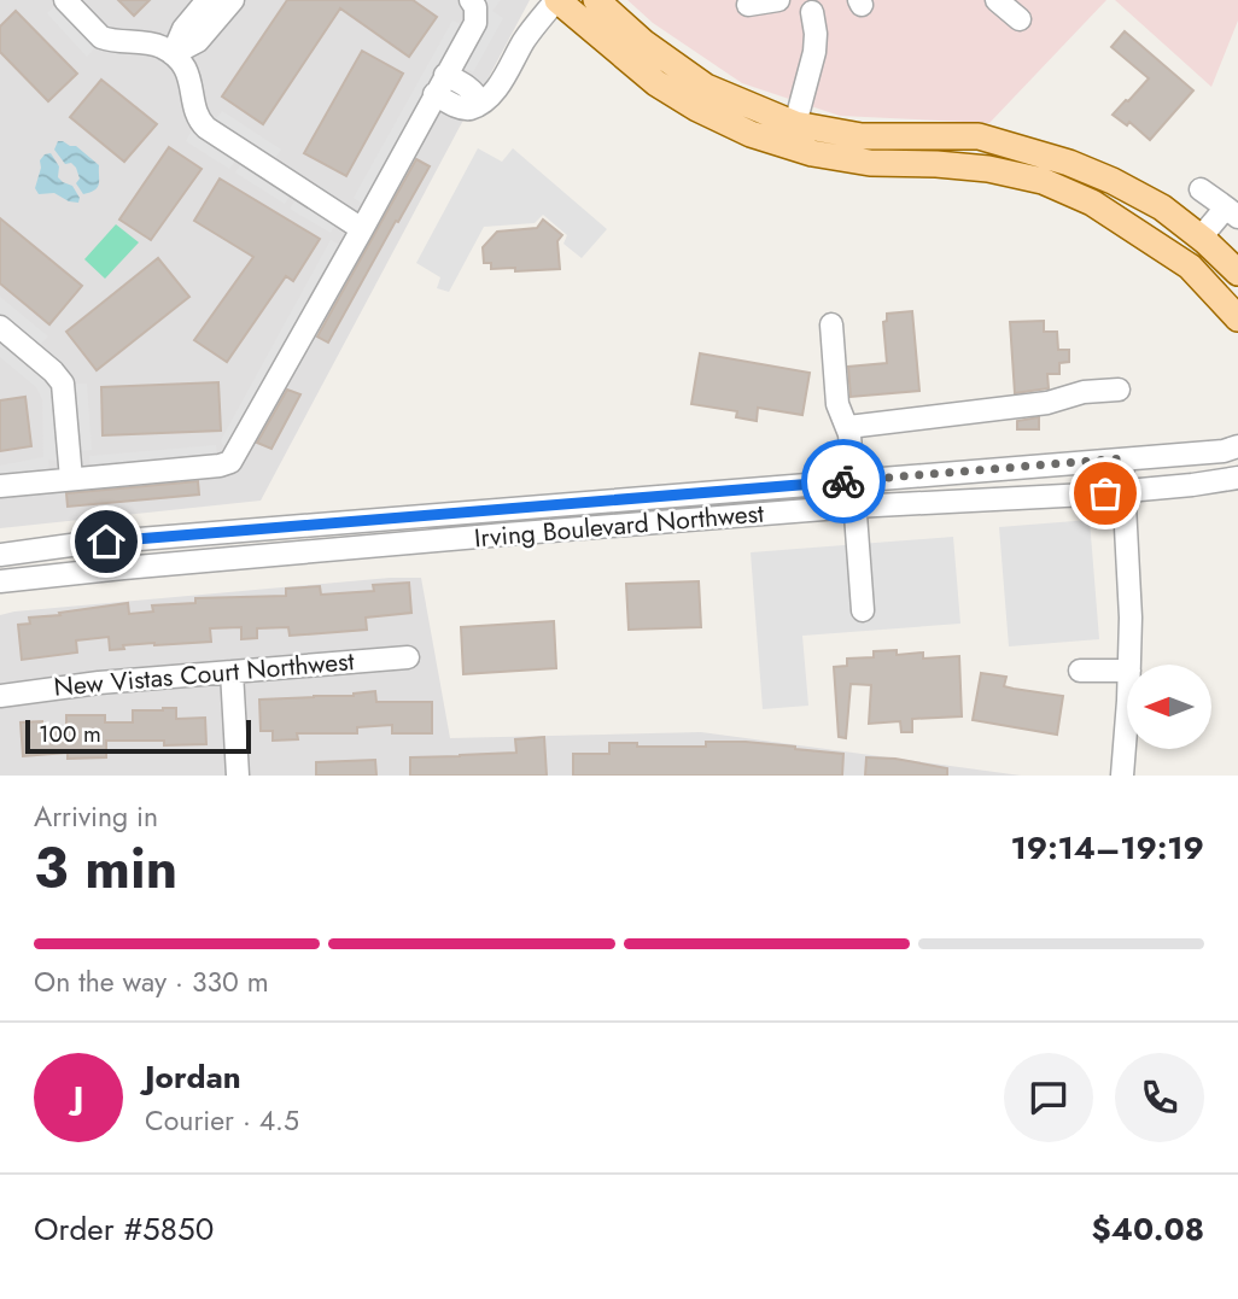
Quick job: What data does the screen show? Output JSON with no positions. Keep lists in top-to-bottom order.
{
  "streets": {
    "street": ["Irving Boulevard Northwest", "New Vistas Court Northwest"]
  },
  "scale_bar": "100 m",
  "north": "left",
  "page": {
    "scale": "100 m",
    "heading": ["3 min", "Arriving in", "19:14–19:19"],
    "panel": [
      "Jordan",
      "Courier · 4.5",
      "Order #5850",
      "$40.08"
    ],
    "bar": "On the way · 330 m",
    "round": "J"
  }
}
